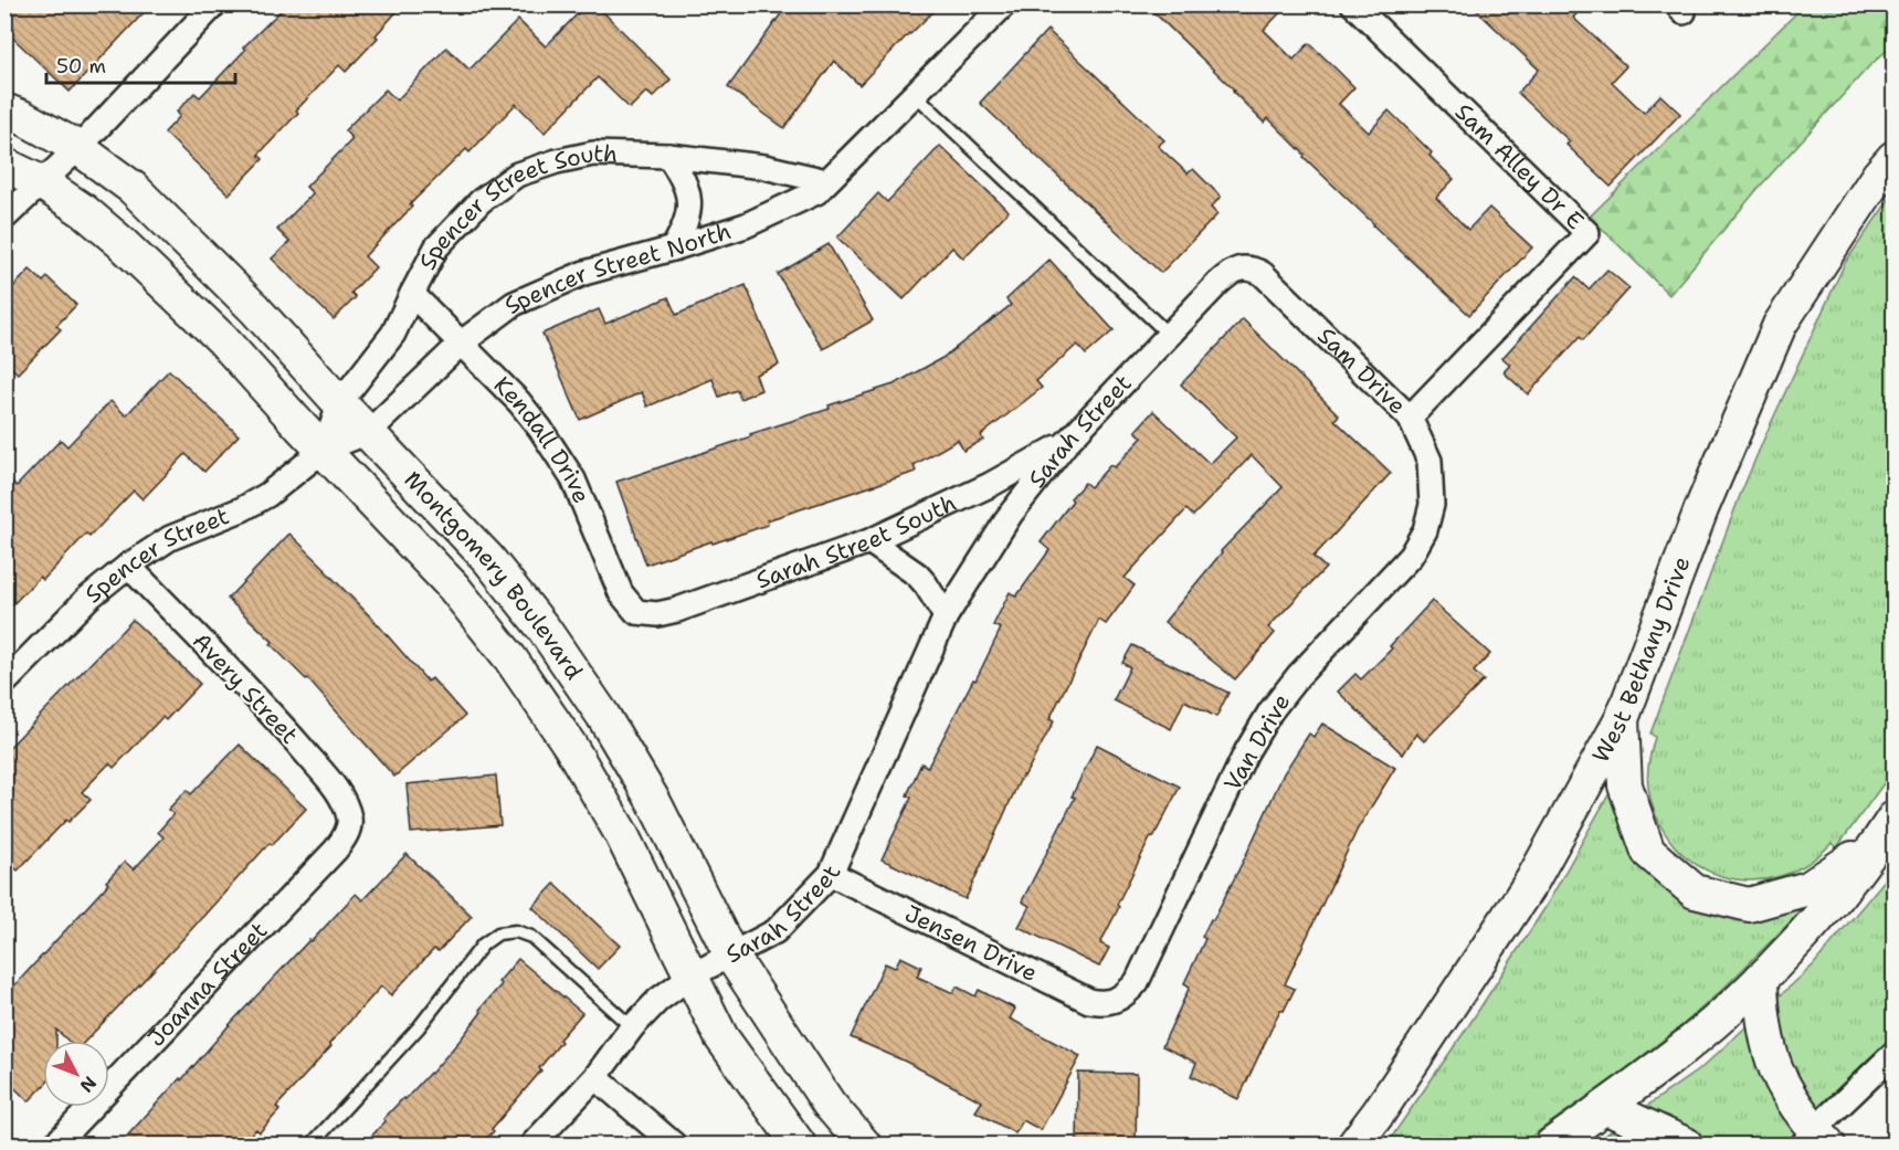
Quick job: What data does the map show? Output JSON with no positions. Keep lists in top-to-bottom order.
{
  "streets": {
    "street": [
      "Sam Alley Dr E",
      "Spencer Street South",
      "Spencer Street North",
      "Sam Drive",
      "Sarah Street",
      "Kendall Drive",
      "Sarah Street South",
      "Spencer Street",
      "Montgomery Boulevard",
      "West Bethany Drive",
      "Avery Street",
      "Van Drive",
      "Jensen Drive",
      "Joanna Street"
    ]
  },
  "crossings": [
    ["Sam Alley Dr E", "Sam Drive"],
    ["Spencer Street South", "Spencer Street North"],
    ["Spencer Street South", "Kendall Drive"],
    ["Spencer Street South", "Spencer Street"],
    ["Spencer Street South", "Montgomery Boulevard"],
    ["Spencer Street North", "Kendall Drive"],
    ["Spencer Street North", "Spencer Street"],
    ["Spencer Street North", "Montgomery Boulevard"],
    ["Sam Drive", "Sarah Street"],
    ["Sam Drive", "Van Drive"],
    ["Sarah Street", "Sarah Street South"],
    ["Sarah Street", "Montgomery Boulevard"],
    ["Sarah Street", "Jensen Drive"],
    ["Kendall Drive", "Sarah Street South"],
    ["Spencer Street", "Montgomery Boulevard"],
    ["Spencer Street", "Avery Street"],
    ["Avery Street", "Joanna Street"],
    ["Van Drive", "Jensen Drive"]
  ],
  "scale_bar": "50 m",
  "north": "bottom right"
}
